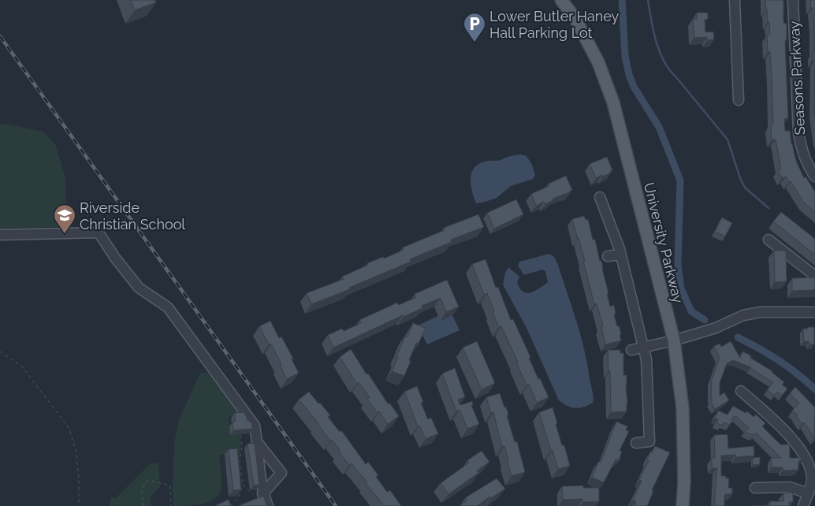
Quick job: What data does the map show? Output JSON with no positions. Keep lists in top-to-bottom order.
{
  "streets": {
    "main road": ["University Parkway"],
    "street": ["Seasons Parkway"]
  },
  "places": {
    "parking": ["Lower Butler Haney Hall Parking Lot"],
    "school or university": ["Riverside Christian School"]
  }
}
